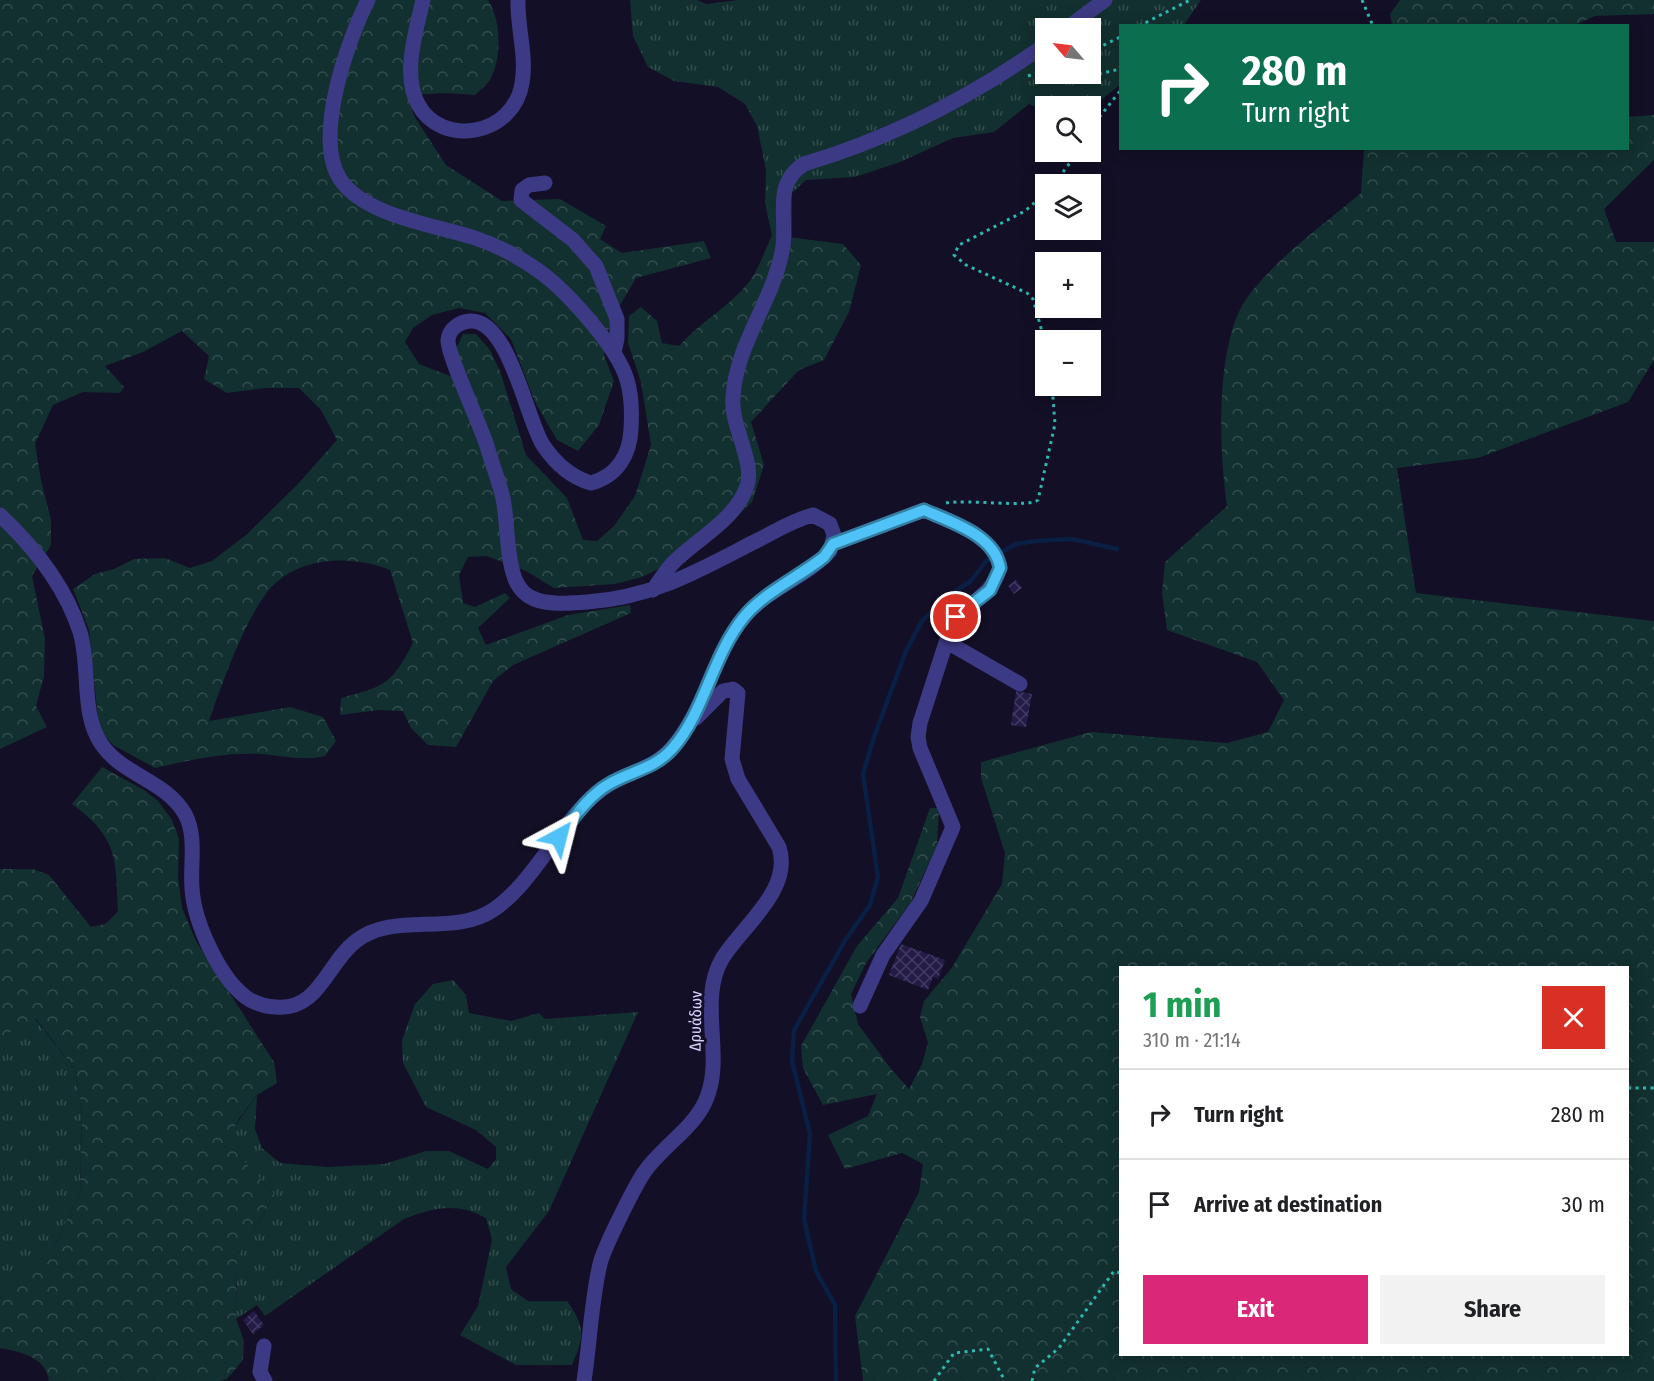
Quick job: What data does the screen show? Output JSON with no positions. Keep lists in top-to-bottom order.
{
  "streets": {
    "street": ["Δρυάδων"]
  },
  "north": "top left",
  "page": {
    "map_buttons": ["+", "−"],
    "turn": ["280 m", "Turn right"],
    "heading": ["1 min", "310 m · 21:14"],
    "list": [
      {
        "name": "Turn right",
        "value": "280 m"
      },
      {
        "name": "Arrive at destination",
        "value": "30 m"
      }
    ],
    "buttons": ["Exit", "Share"]
  }
}
